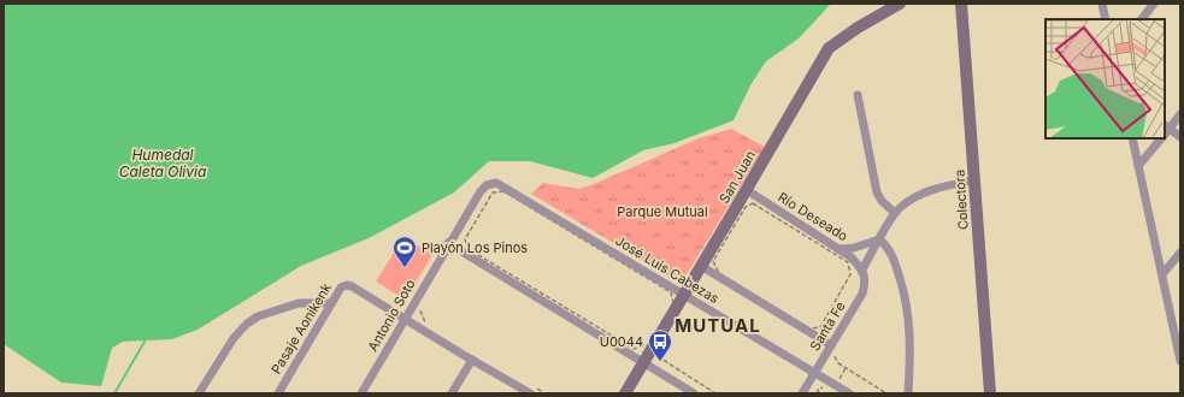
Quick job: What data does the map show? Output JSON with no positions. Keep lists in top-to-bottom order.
{
  "streets": {
    "street": [
      "San Juan",
      "Colectora",
      "Río Deseado",
      "José Luis Cabezas",
      "Antonio Soto",
      "Santa Fe",
      "Pasaje Aonikenk"
    ]
  },
  "crossings": [
    ["San Juan", "Río Deseado"],
    ["San Juan", "José Luis Cabezas"],
    ["Río Deseado", "Santa Fe"],
    ["José Luis Cabezas", "Antonio Soto"],
    ["José Luis Cabezas", "Santa Fe"],
    ["Antonio Soto", "Pasaje Aonikenk"]
  ],
  "districts": ["MUTUAL"],
  "water": ["Humedal Caleta Olivia"],
  "parks": ["Parque Mutual"],
  "places": {
    "sports": ["Playón Los Pinos"],
    "bus stop": ["U0044"]
  }
}
